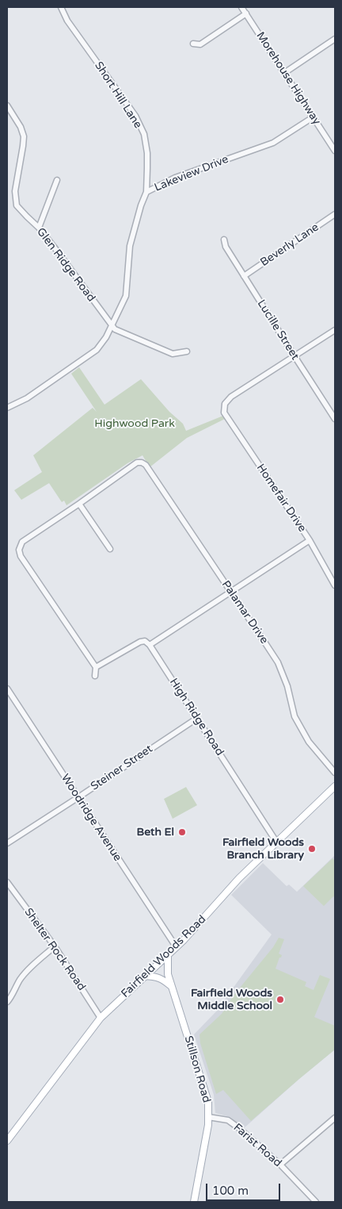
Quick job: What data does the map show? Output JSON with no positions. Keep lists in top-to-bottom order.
{
  "streets": {
    "main road": ["Fairfield Woods Road", "Stillson Road"],
    "street": [
      "Morehouse Highway",
      "Short Hill Lane",
      "Lakeview Drive",
      "Beverly Lane",
      "Glen Ridge Road",
      "Lucille Street",
      "Homefair Drive",
      "Palamar Drive",
      "High Ridge Road",
      "Steiner Street",
      "Woodridge Avenue",
      "Shelter Rock Road",
      "Farist Road"
    ]
  },
  "crossings": [
    ["Morehouse Highway", "Lakeview Drive"],
    ["Short Hill Lane", "Lakeview Drive"],
    ["Lakeview Drive", "Glen Ridge Road"],
    ["Beverly Lane", "Lucille Street"],
    ["Lucille Street", "Homefair Drive"],
    ["High Ridge Road", "Steiner Street"],
    ["High Ridge Road", "Fairfield Woods Road"],
    ["Steiner Street", "Woodridge Avenue"],
    ["Woodridge Avenue", "Fairfield Woods Road"],
    ["Shelter Rock Road", "Fairfield Woods Road"],
    ["Fairfield Woods Road", "Stillson Road"],
    ["Stillson Road", "Farist Road"]
  ],
  "parks": ["Highwood Park"],
  "places": ["Beth El", "Fairfield Woods Branch Library", "Fairfield Woods Middle School"],
  "scale_bar": "100 m"
}
